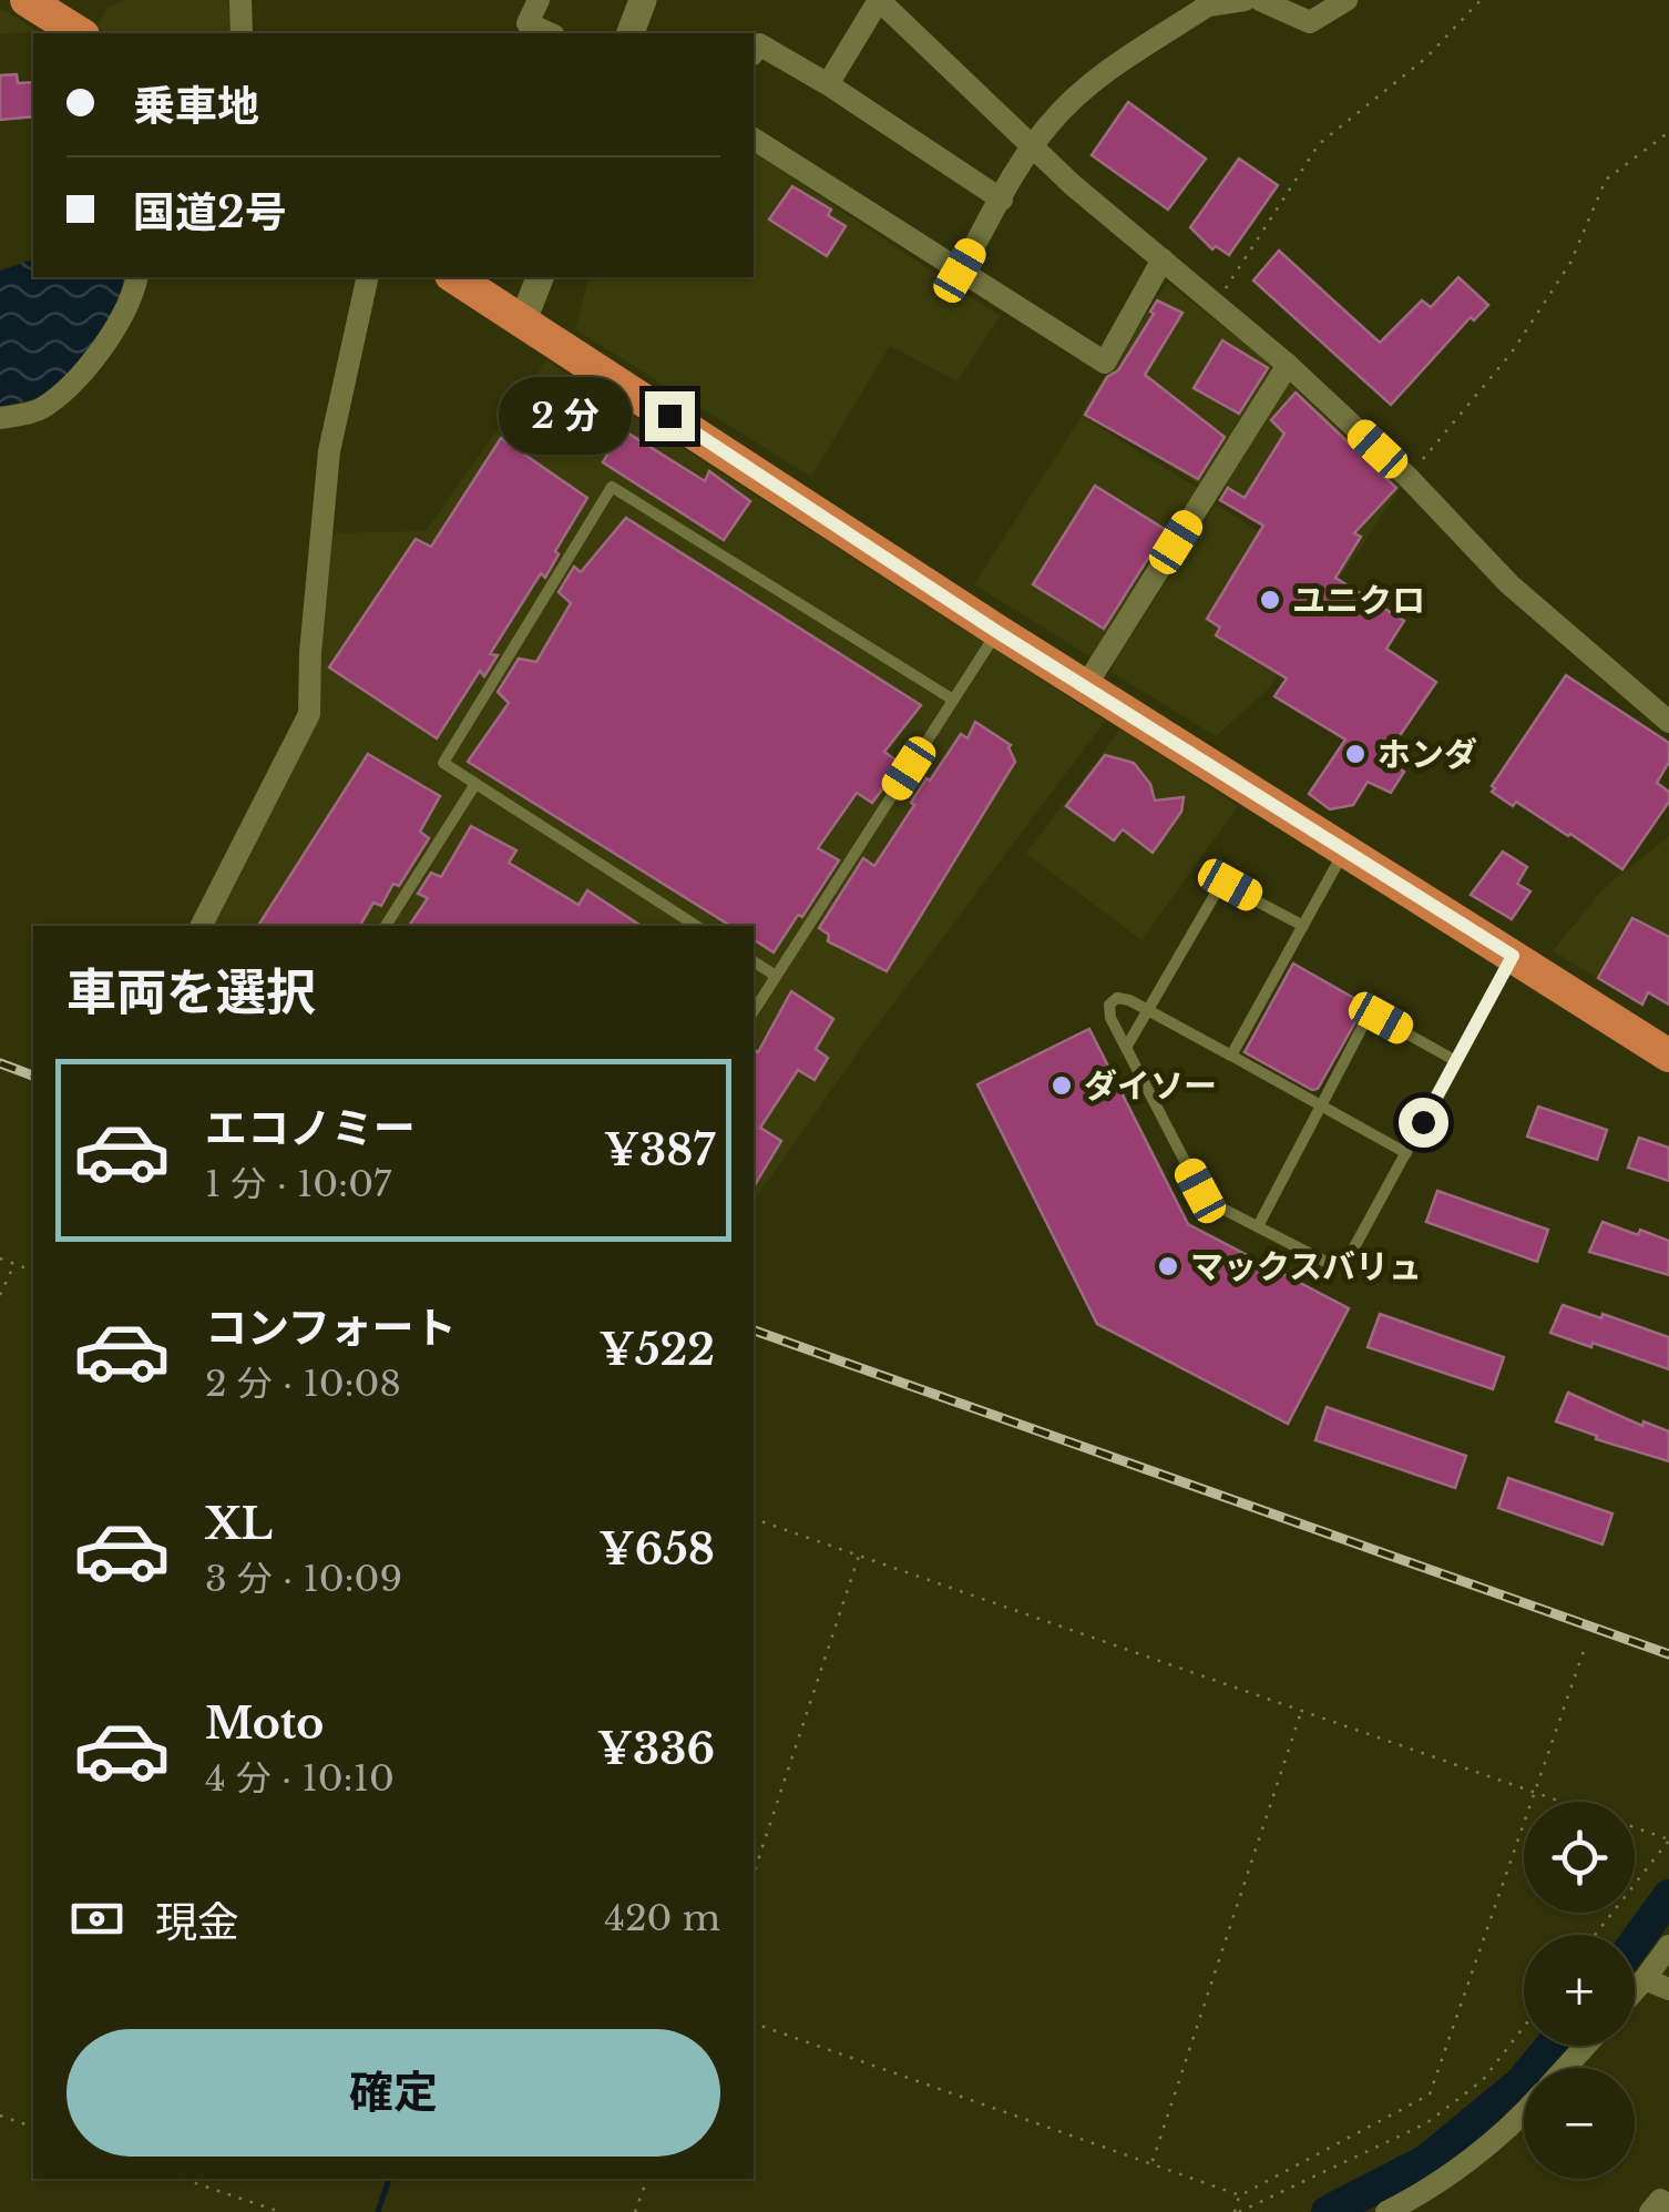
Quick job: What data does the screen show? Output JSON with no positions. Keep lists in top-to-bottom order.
{
  "places": [
    "ユニクロ",
    "ホンダ",
    "ダイソー",
    "マックスバリュ"
  ],
  "page": {
    "banner": ["乗車地", "国道2号"],
    "bubble": "2 分",
    "heading": "車両を選択",
    "list": [
      {
        "name": "エコノミー",
        "note": "1 分 · 10:07",
        "value": "¥387"
      },
      {
        "name": "コンフォート",
        "note": "2 分 · 10:08",
        "value": "¥522"
      },
      {
        "name": "XL",
        "note": "3 分 · 10:09",
        "value": "¥658"
      },
      {
        "name": "Moto",
        "note": "4 分 · 10:10",
        "value": "¥336"
      }
    ],
    "map_buttons": ["+", "−"],
    "pay": ["現金", "420 m"],
    "buttons": "確定"
  }
}
